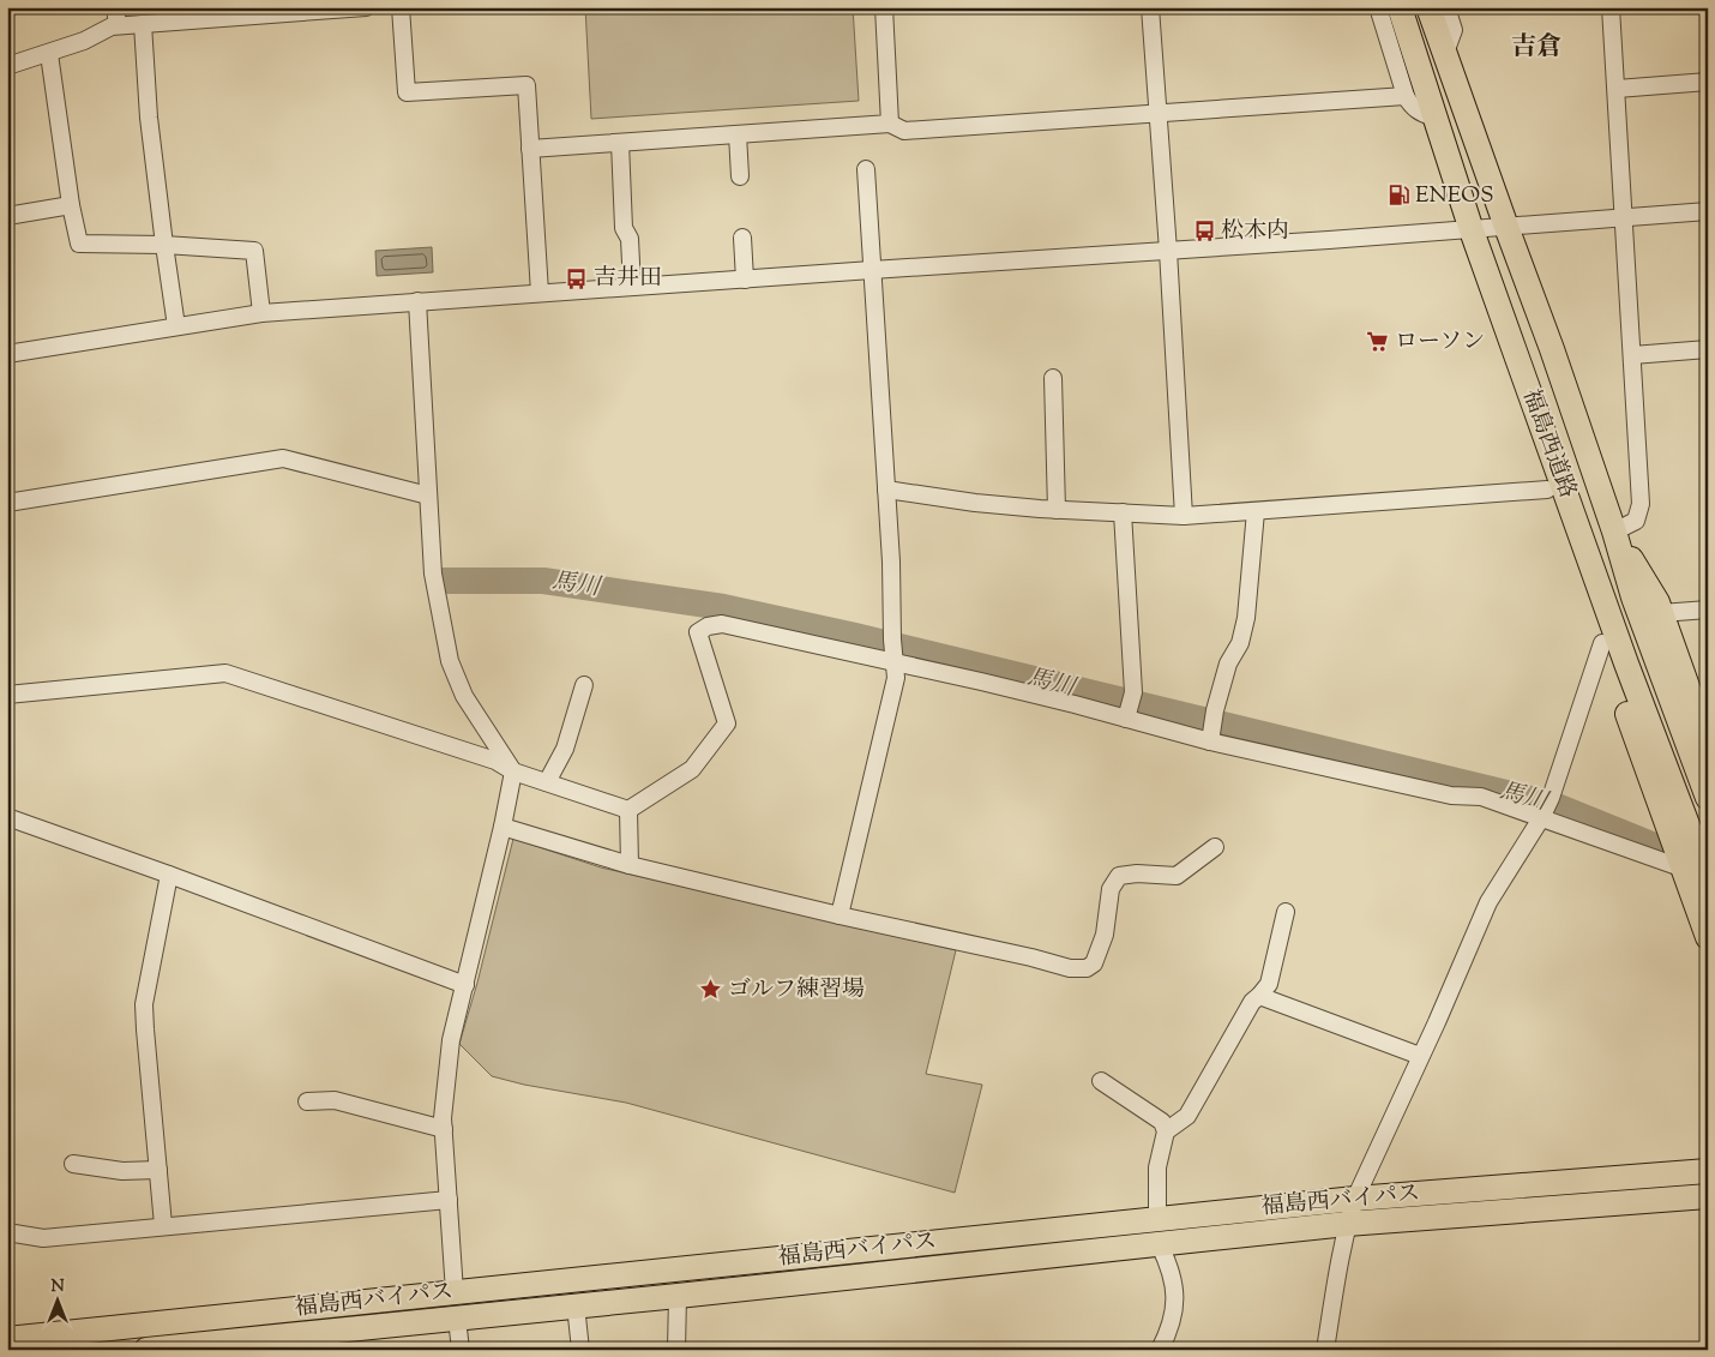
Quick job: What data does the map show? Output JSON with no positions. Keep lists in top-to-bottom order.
{
  "streets": {
    "highway": ["福島西道路", "福島西バイパス"]
  },
  "districts": ["吉倉"],
  "water": ["馬川"],
  "places": {
    "fuel station": ["ENEOS"],
    "bus stop": ["松木内", "吉井田"],
    "supermarket": ["ローソン"],
    "place": ["ゴルフ練習場"]
  },
  "north": "top"
}
